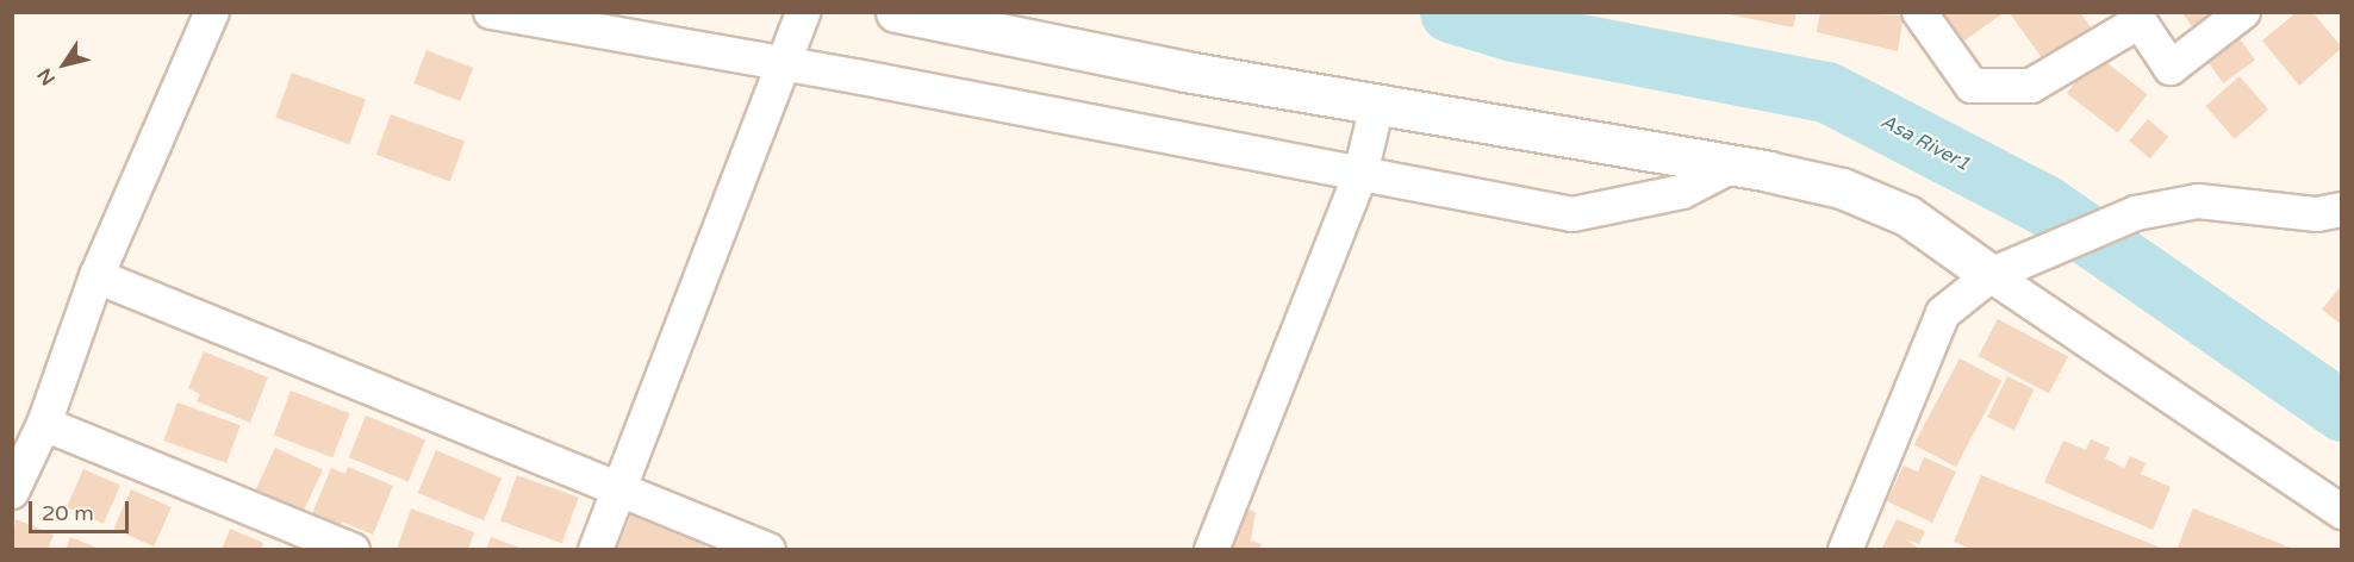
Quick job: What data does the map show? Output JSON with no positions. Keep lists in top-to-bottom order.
{
  "water": ["Asa River1"],
  "scale_bar": "20 m",
  "north": "bottom left"
}
